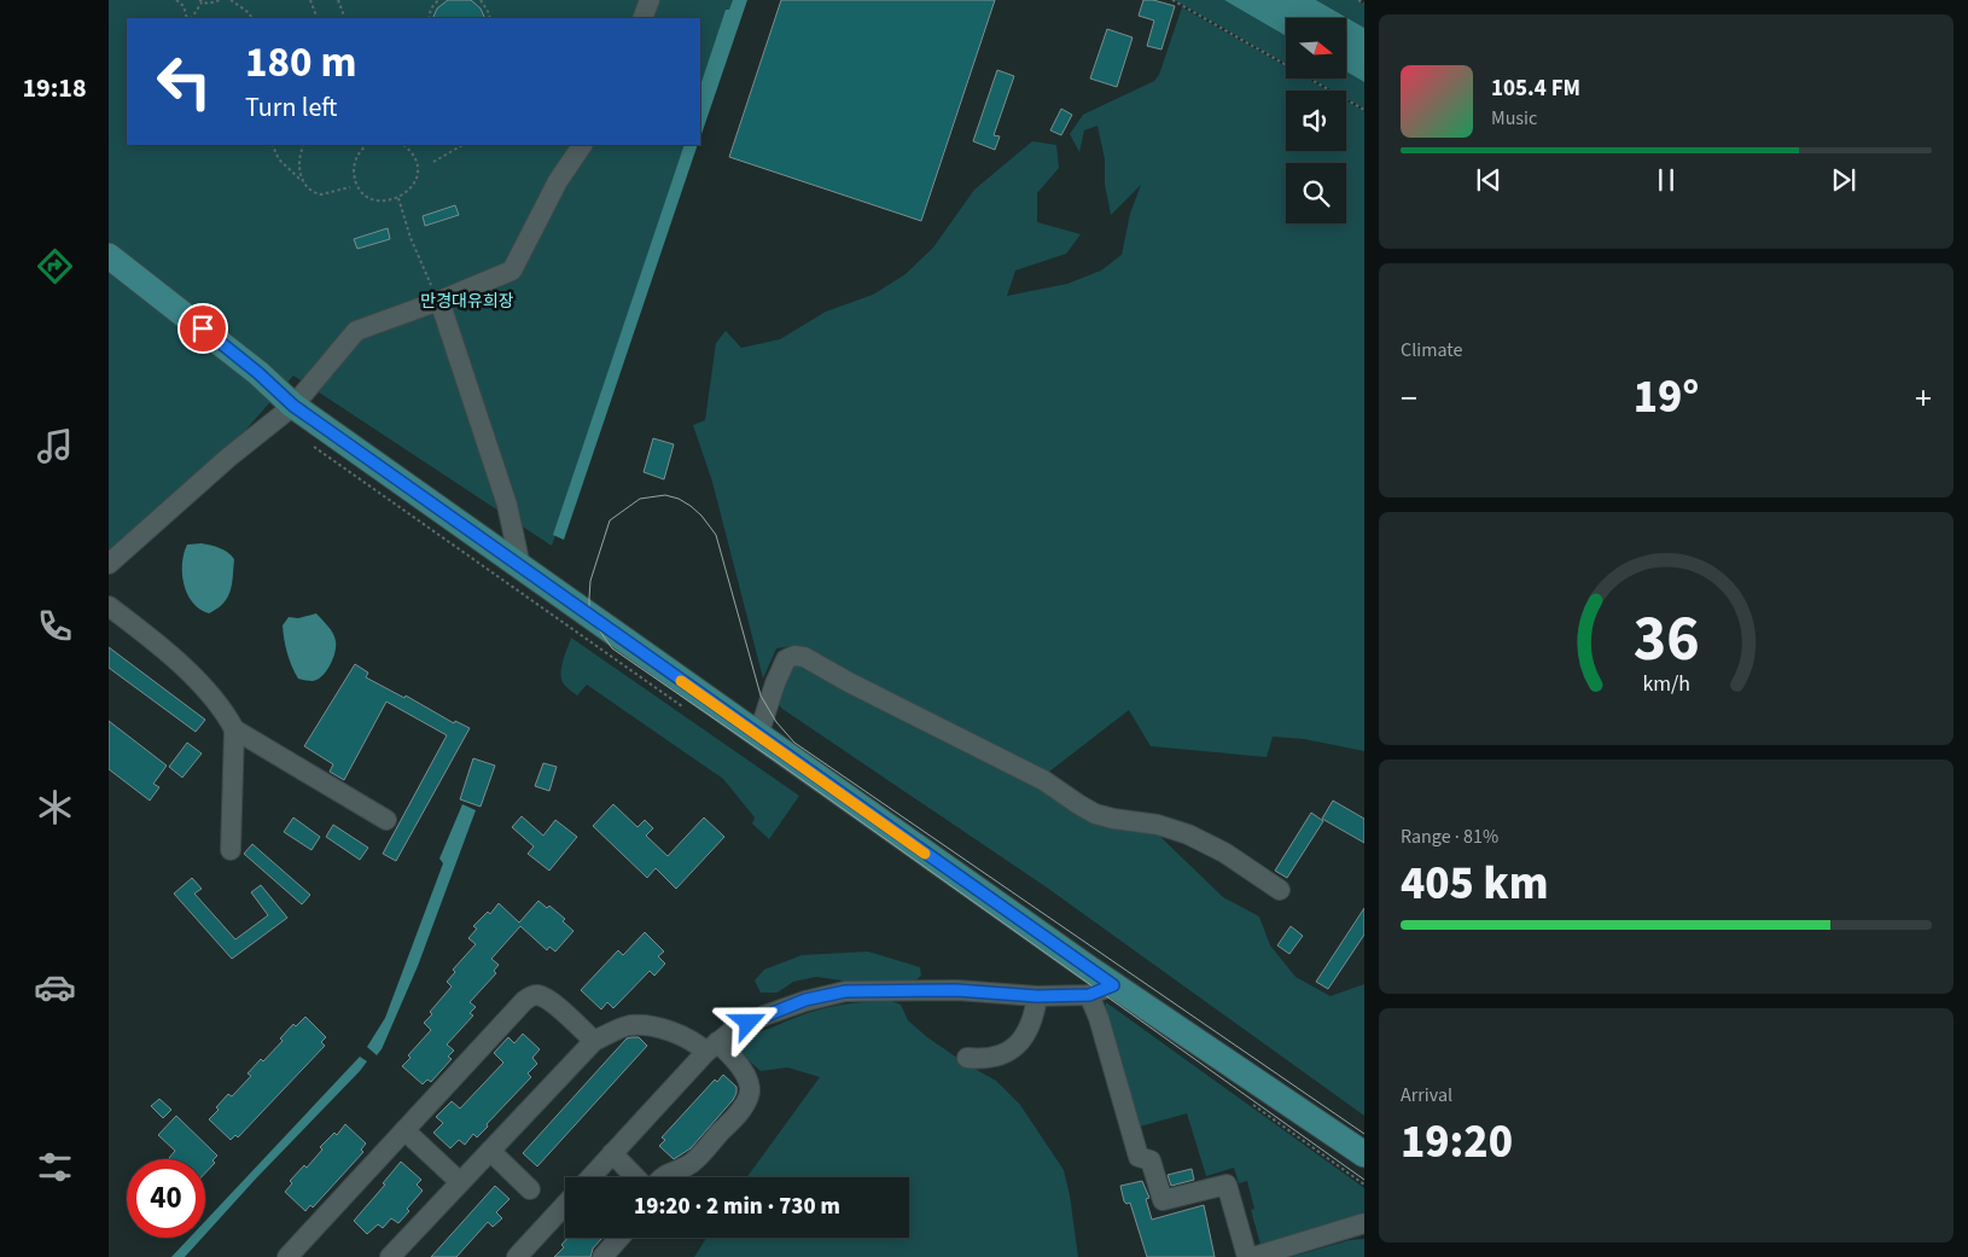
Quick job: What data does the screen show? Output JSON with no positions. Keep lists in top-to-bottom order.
{
  "parks": ["만경대유희장"],
  "north": "right",
  "page": {
    "tabs": "19:18",
    "turn": ["180 m", "Turn left"],
    "song": ["105.4 FM", "Music"],
    "tile": [
      "Climate",
      ["Range · 81%", "405 km"],
      ["Arrival", "19:20"]
    ],
    "heat": ["−", "19°", "+"],
    "limit": "40",
    "trip": "19:20 · 2 min · 730 m",
    "gauge": ["36", "km/h"]
  }
}
